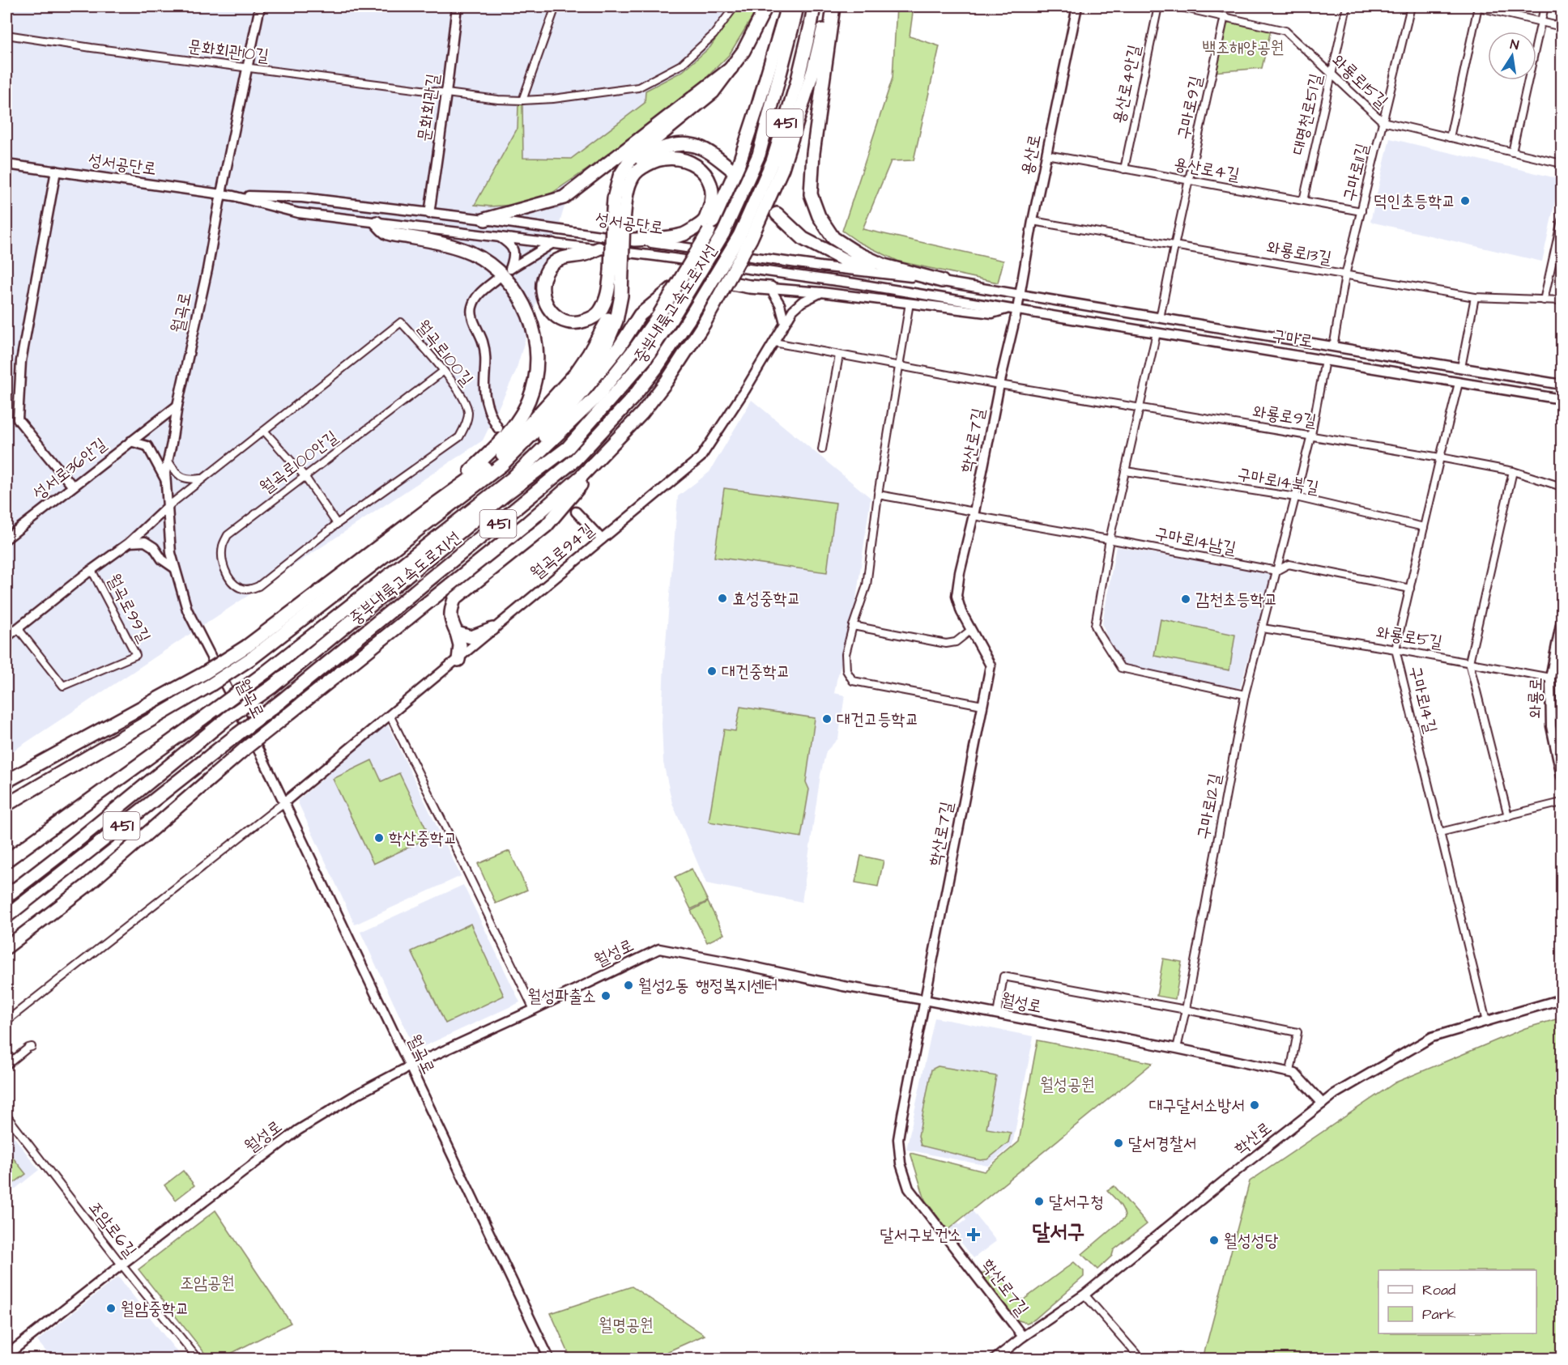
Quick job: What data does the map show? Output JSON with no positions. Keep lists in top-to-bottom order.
{
  "streets": {
    "highway": ["451", "중부내륙고속도로지선"],
    "main road": [
      "문화회관길",
      "용산로",
      "성서공단로",
      "월곡로",
      "구마로",
      "학산로7길",
      "성서로36안길",
      "월곡로94길",
      "월곡로99길",
      "와룡로",
      "월성로",
      "학산로"
    ],
    "street": [
      "문화회관10길",
      "와룡로15길",
      "용산로4안길",
      "구마로9길",
      "대명천로51길",
      "용산로4길",
      "구마로11길",
      "와룡로13길",
      "월곡로100길",
      "와룡로9길",
      "월곡로100안길",
      "구마로14북길",
      "구마로14남길",
      "와룡로5길",
      "구마로14길",
      "구마로12길",
      "조암로6길"
    ]
  },
  "crossings": [
    ["문화회관10길", "문화회관길"],
    ["문화회관10길", "월곡로"],
    ["와룡로15길", "구마로9길"],
    ["와룡로15길", "대명천로51길"],
    ["와룡로15길", "구마로11길"],
    ["용산로4안길", "용산로4길"],
    ["문화회관길", "성서공단로"],
    ["구마로9길", "용산로4길"],
    ["구마로9길", "와룡로13길"],
    ["구마로9길", "구마로"],
    ["대명천로51길", "용산로4길"],
    ["용산로", "성서공단로"],
    ["용산로", "용산로4길"],
    ["용산로", "와룡로13길"],
    ["용산로", "구마로"],
    ["용산로", "학산로7길"],
    ["성서공단로", "월곡로"],
    ["성서공단로", "구마로"],
    ["성서공단로", "학산로7길"],
    ["용산로4길", "구마로11길"],
    ["구마로11길", "와룡로13길"],
    ["구마로11길", "구마로"],
    ["월곡로", "월곡로100길"],
    ["월곡로", "성서로36안길"],
    ["월곡로", "월곡로94길"],
    ["월곡로", "월곡로99길"],
    ["월곡로", "월성로"],
    ["구마로", "학산로7길"],
    ["구마로", "구마로14길"],
    ["구마로", "구마로12길"],
    ["월곡로100길", "월곡로100안길"],
    ["월곡로100길", "월곡로99길"],
    ["와룡로9길", "학산로7길"],
    ["와룡로9길", "월곡로94길"],
    ["와룡로9길", "구마로14길"],
    ["와룡로9길", "구마로12길"],
    ["학산로7길", "구마로14남길"],
    ["학산로7길", "월성로"],
    ["학산로7길", "학산로"],
    ["구마로14북길", "구마로14길"],
    ["구마로14북길", "구마로12길"],
    ["구마로14남길", "구마로14길"],
    ["구마로14남길", "구마로12길"],
    ["와룡로5길", "와룡로"],
    ["와룡로5길", "구마로14길"],
    ["와룡로5길", "구마로12길"],
    ["구마로14길", "학산로"],
    ["구마로12길", "월성로"],
    ["월성로", "학산로"],
    ["월성로", "조암로6길"]
  ],
  "districts": ["달서구"],
  "parks": [
    "백조해양공원",
    "월성공원",
    "조암공원",
    "월명공원"
  ],
  "places": {
    "other": [
      "덕인초등학교",
      "효성중학교",
      "감천초등학교",
      "대건중학교",
      "대건고등학교",
      "학산중학교",
      "월성2동 행정복지센터",
      "월성파출소",
      "대구달서소방서",
      "달서경찰서",
      "달서구청",
      "월성성당",
      "월암중학교"
    ],
    "health": ["달서구보건소"]
  },
  "legend": ["Road", "Park"],
  "north": "top"
}
